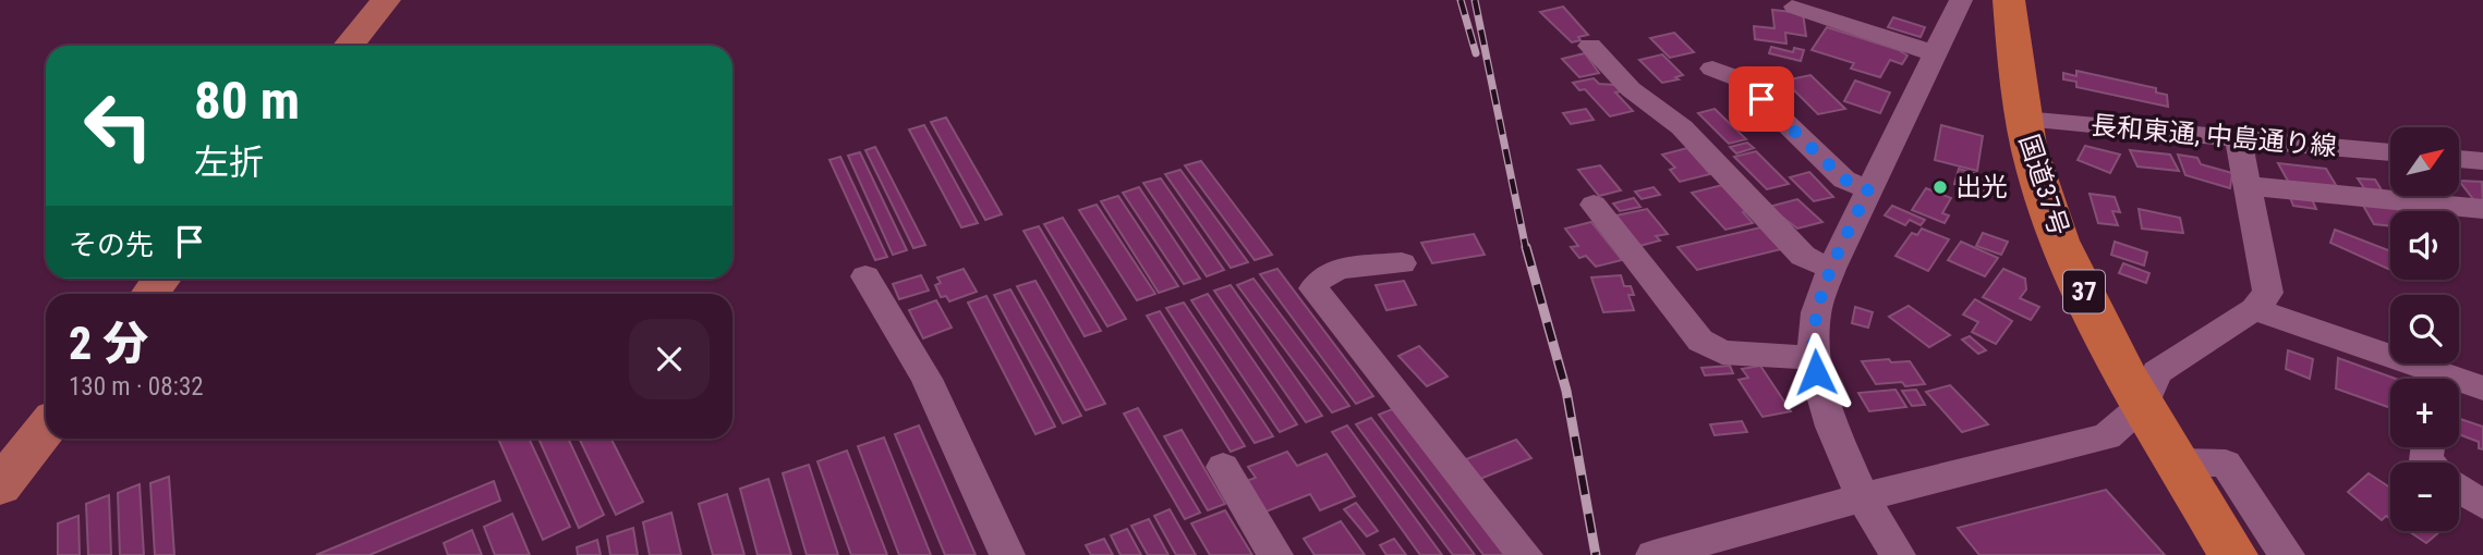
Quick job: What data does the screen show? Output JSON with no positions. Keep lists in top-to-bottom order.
{
  "streets": {
    "highway": ["国道37号", "37"],
    "street": ["長和東通, 中島通り線"]
  },
  "crossings": [
    ["長和東通, 中島通り線", "国道37号"]
  ],
  "places": ["出光"],
  "north": "top right",
  "page": {
    "turn": ["80 m", "左折"],
    "map_buttons": ["+", "−"],
    "then": "その先",
    "heading": ["2 分", "130 m · 08:32"]
  }
}
